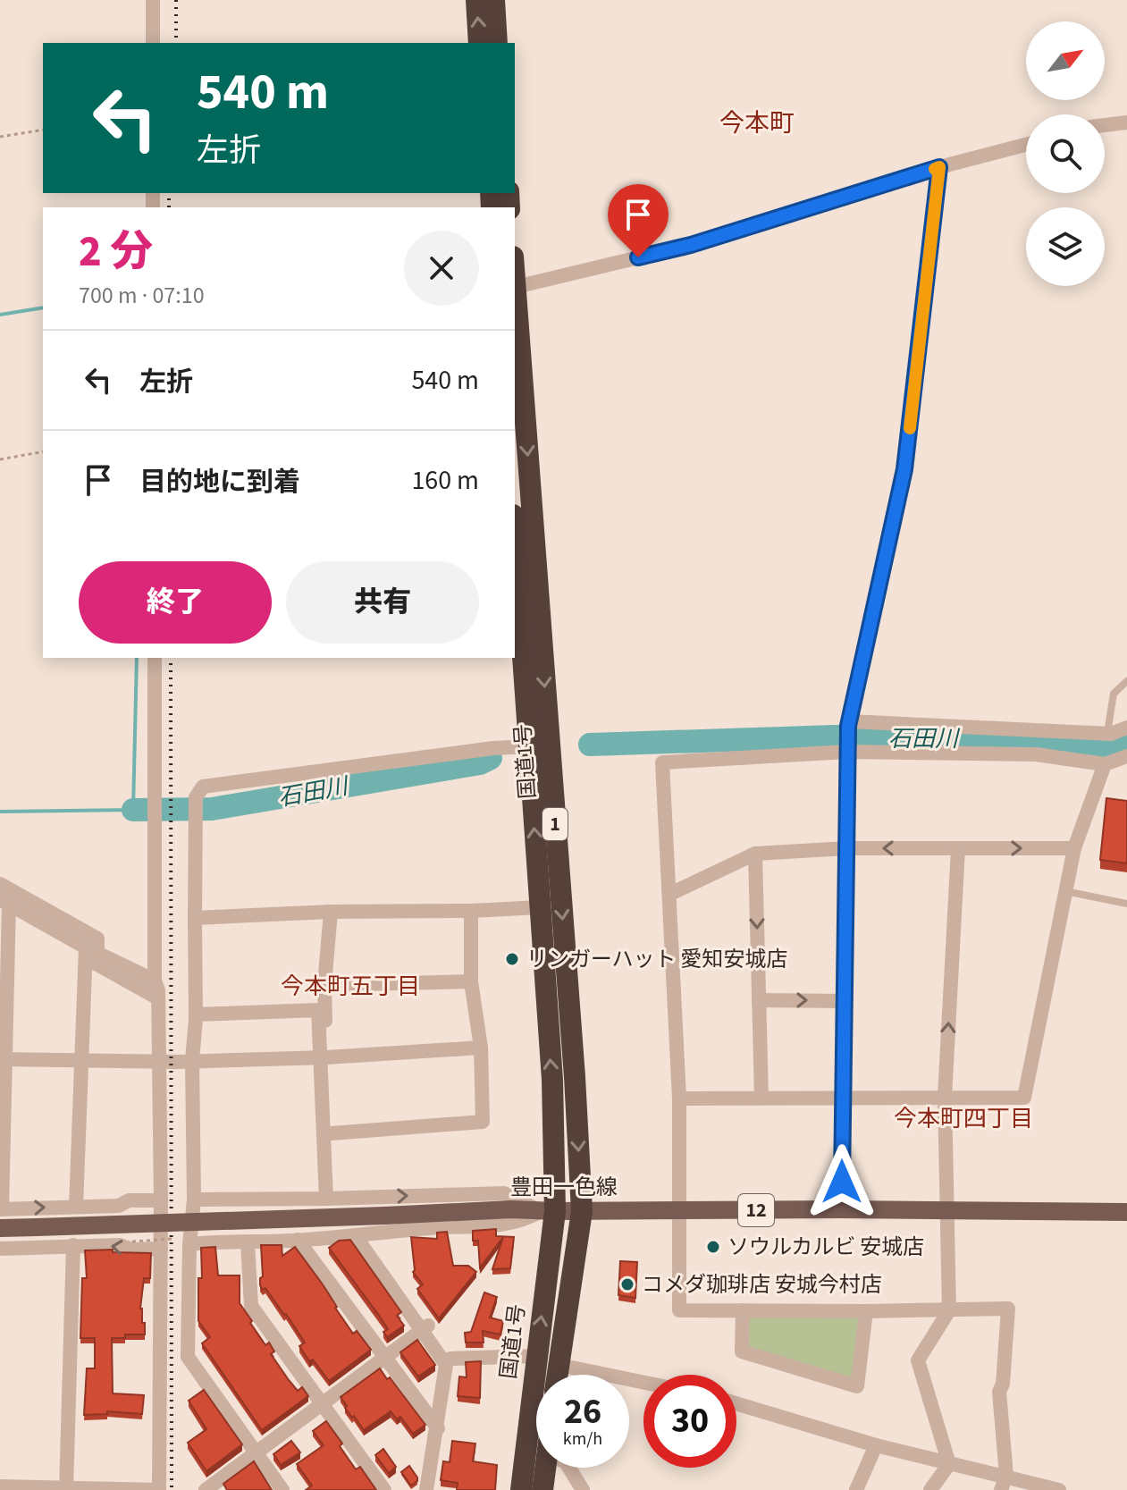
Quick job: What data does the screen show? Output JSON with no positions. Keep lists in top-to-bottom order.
{
  "streets": {
    "highway": ["国道1号", "1"],
    "main road": ["豊田一色線", "12"]
  },
  "crossings": [
    ["国道1号", "豊田一色線"]
  ],
  "districts": ["今本町", "今本町五丁目", "今本町四丁目"],
  "water": ["石田川"],
  "places": ["リンガーハット 愛知安城店", "ソウルカルビ 安城店", "コメダ珈琲店 安城今村店"],
  "north": "top right",
  "page": {
    "turn": ["540 m", "左折"],
    "heading": ["2 分", "700 m · 07:10"],
    "list": [
      {
        "name": "左折",
        "value": "540 m"
      },
      {
        "name": "目的地に到着",
        "value": "160 m"
      }
    ],
    "buttons": ["終了", "共有"],
    "speed": "26 km/h",
    "limit": "30"
  }
}
